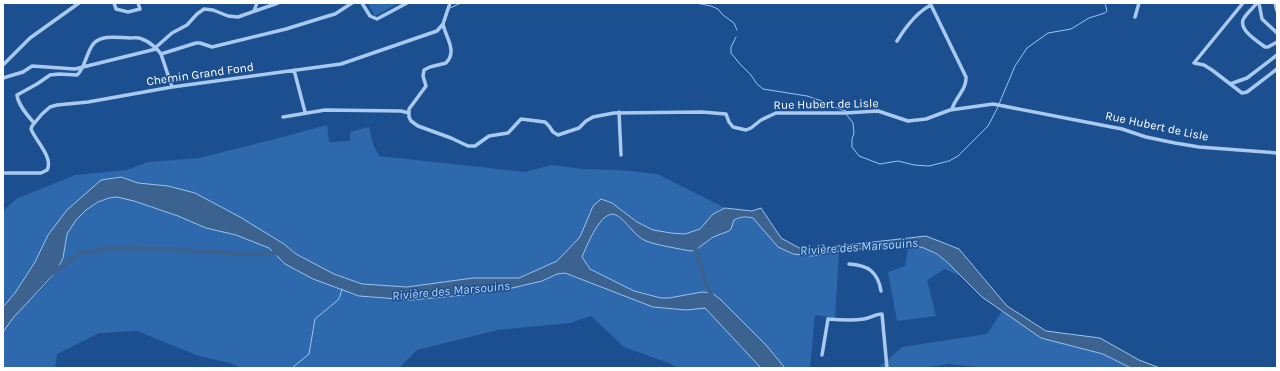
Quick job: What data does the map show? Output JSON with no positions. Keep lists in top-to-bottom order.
{
  "streets": {
    "street": ["Chemin Grand Fond", "Rue Hubert de Lisle"]
  },
  "water": ["Rivière des Marsouins"]
}
